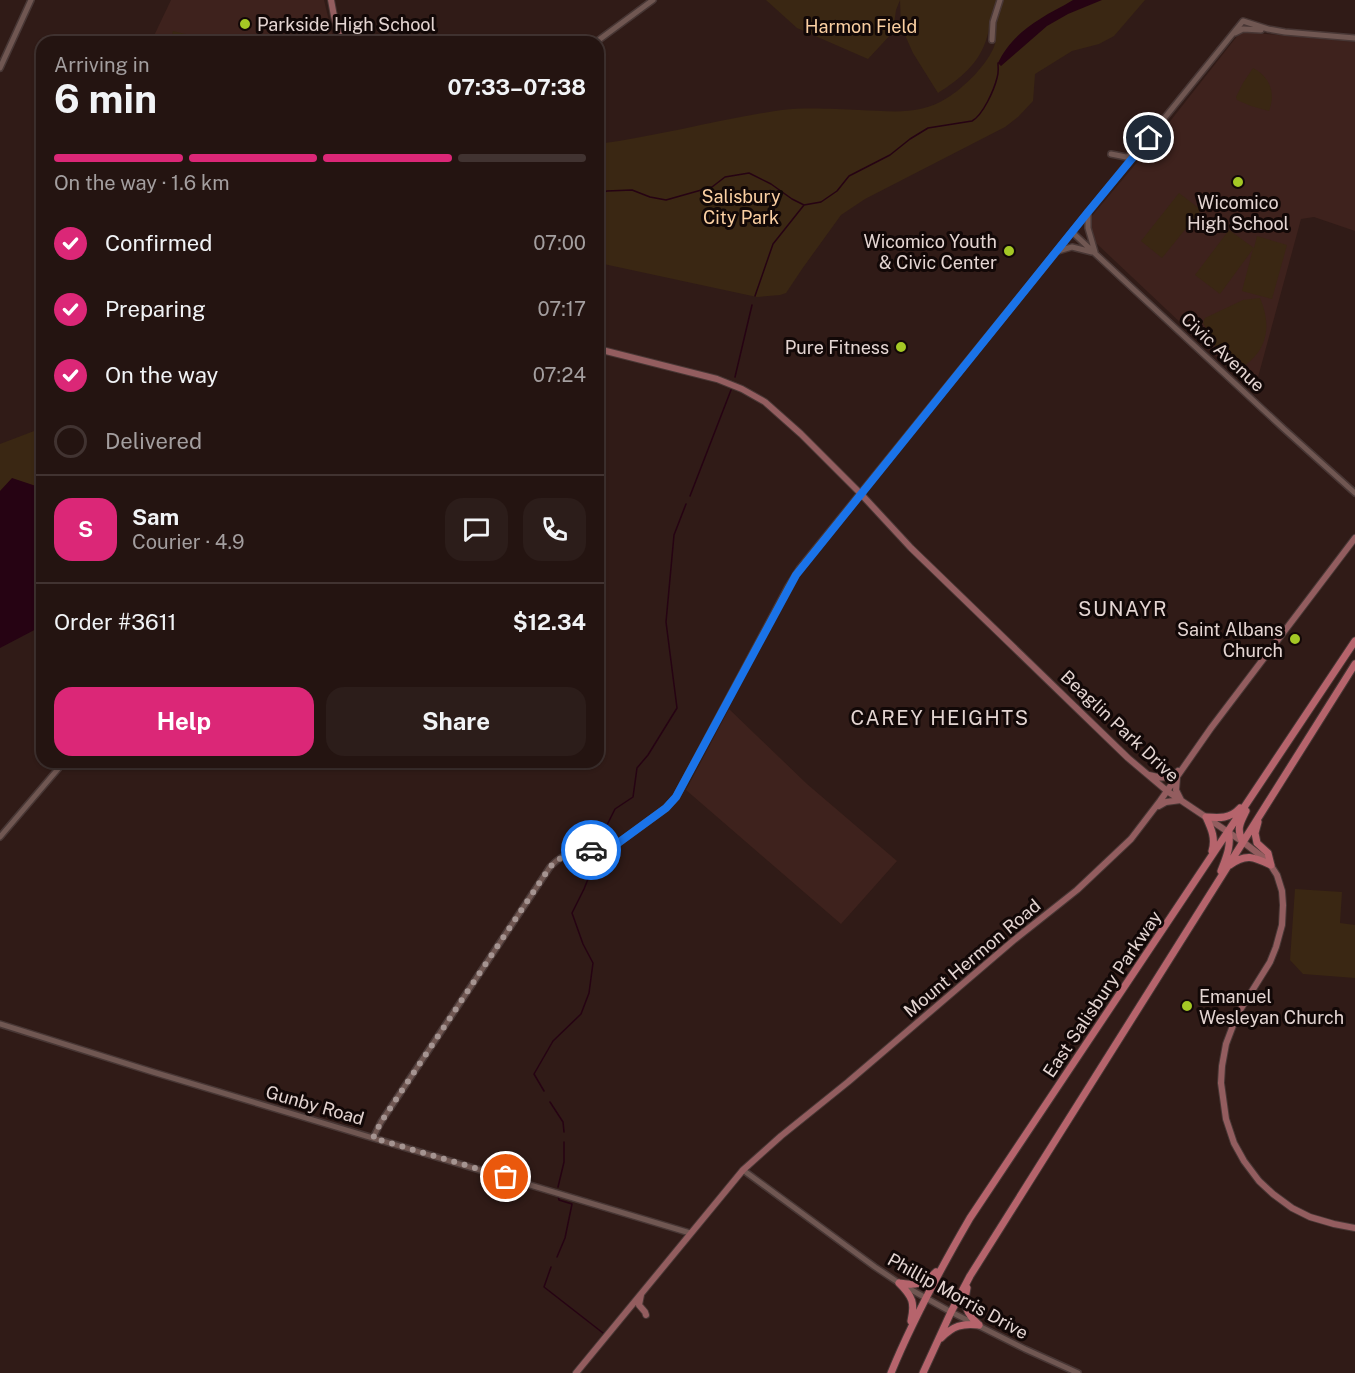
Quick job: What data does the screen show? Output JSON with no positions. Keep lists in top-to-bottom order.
{
  "streets": {
    "main road": ["Beaglin Park Drive", "Mount Hermon Road", "East Salisbury Parkway"],
    "street": ["Civic Avenue", "Gunby Road", "Phillip Morris Drive"]
  },
  "crossings": [
    ["Beaglin Park Drive", "Mount Hermon Road"],
    ["Beaglin Park Drive", "East Salisbury Parkway"],
    ["Mount Hermon Road", "Gunby Road"],
    ["Mount Hermon Road", "Phillip Morris Drive"],
    ["East Salisbury Parkway", "Phillip Morris Drive"]
  ],
  "districts": ["SUNAYR", "CAREY HEIGHTS"],
  "parks": ["Harmon Field", "Salisbury City Park"],
  "places": [
    "Parkside High School",
    "Wicomico High School",
    "Wicomico Youth & Civic Center",
    "Pure Fitness",
    "Saint Albans Church",
    "Emanuel Wesleyan Church"
  ],
  "page": {
    "heading": ["6 min", "Arriving in", "07:33–07:38"],
    "panel": [
      "Sam",
      "Courier · 4.9",
      "Order #3611",
      "$12.34"
    ],
    "bar": "On the way · 1.6 km",
    "list": [
      ["Confirmed", "07:00"],
      ["Preparing", "07:17"],
      ["On the way", "07:24"],
      "Delivered"
    ],
    "round": "S",
    "buttons": ["Help", "Share"]
  }
}
